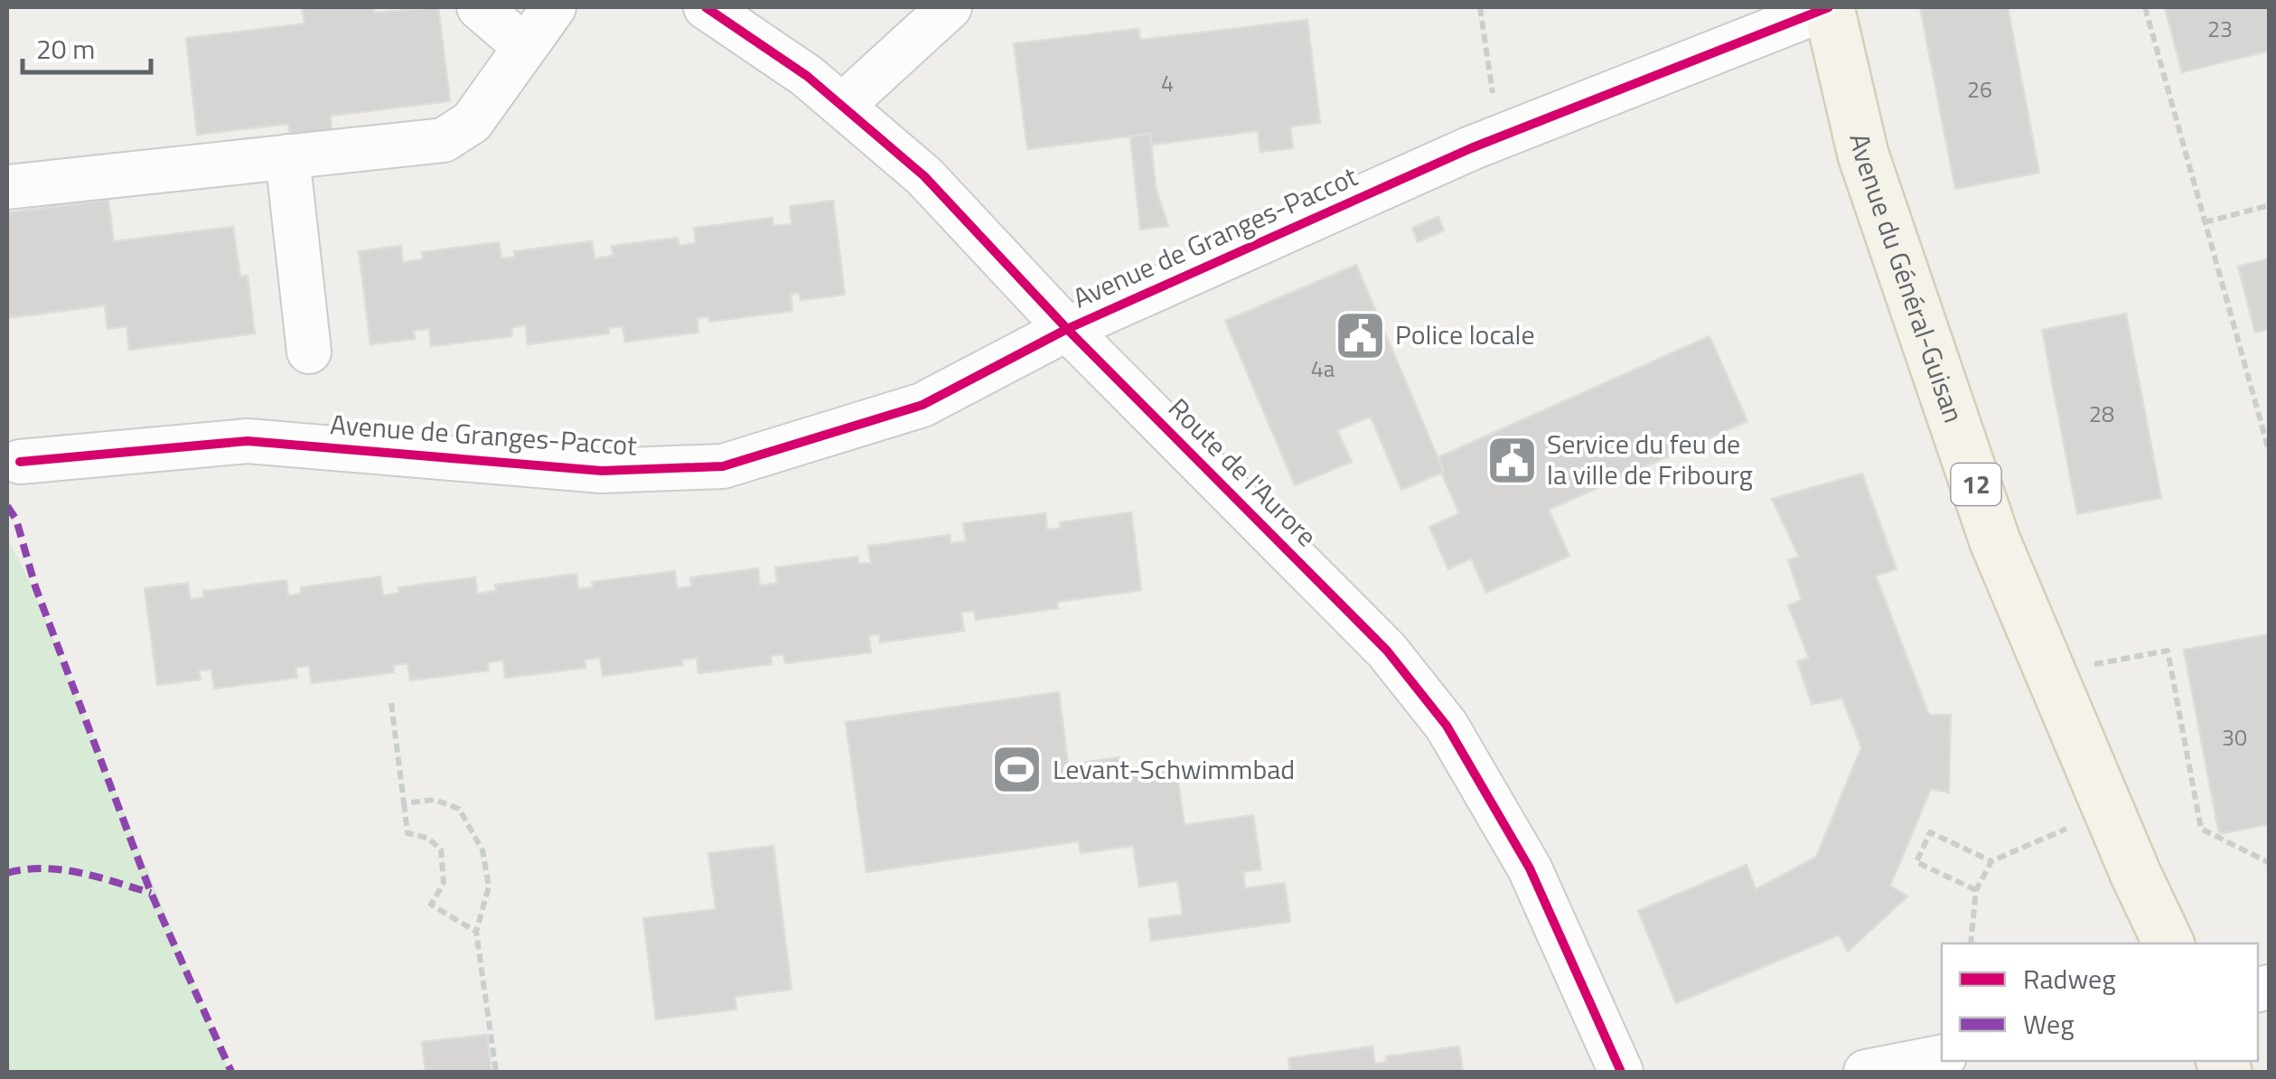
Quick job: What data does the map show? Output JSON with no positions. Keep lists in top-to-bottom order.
{
  "streets": {
    "main road": ["Avenue du Général-Guisan", "12"],
    "street": ["Avenue de Granges-Paccot", "Route de l'Aurore"]
  },
  "crossings": [
    ["Avenue de Granges-Paccot", "Avenue du Général-Guisan"],
    ["Avenue de Granges-Paccot", "Route de l'Aurore"]
  ],
  "places": {
    "public building": ["Police locale", "Service du feu de la ville de Fribourg"],
    "sports": ["Levant-Schwimmbad"]
  },
  "house_numbers": [
    "23",
    "4",
    "26",
    "4a",
    "28",
    "30"
  ],
  "legend": ["Radweg", "Weg"],
  "scale_bar": "20 m"
}
